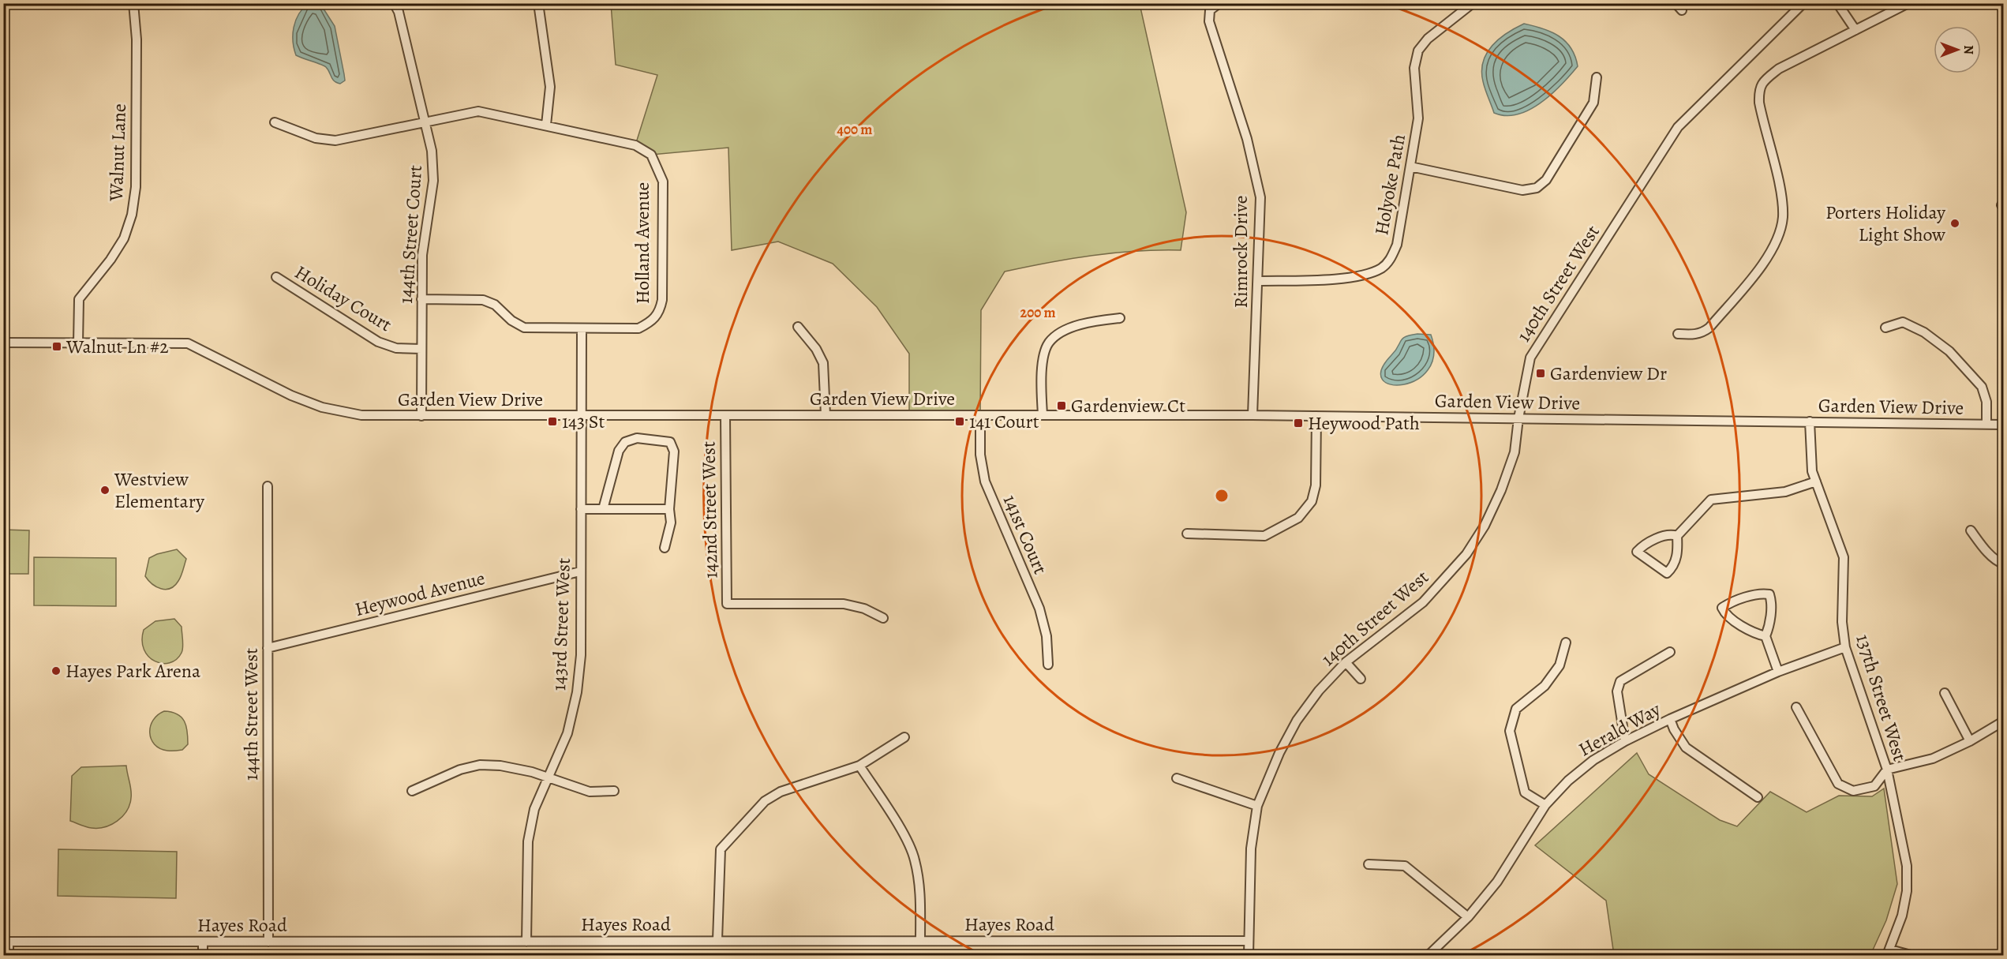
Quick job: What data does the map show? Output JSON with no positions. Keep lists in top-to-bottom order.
{
  "streets": {
    "street": [
      "Walnut Lane",
      "Holyoke Path",
      "144th Street Court",
      "Holland Avenue",
      "Rimrock Drive",
      "140th Street West",
      "Holiday Court",
      "Garden View Drive",
      "142nd Street West",
      "141st Court",
      "Heywood Avenue",
      "143rd Street West",
      "137th Street West",
      "144th Street West",
      "Herald Way",
      "Hayes Road"
    ]
  },
  "crossings": [
    ["Walnut Lane", "Garden View Drive"],
    ["Holyoke Path", "Rimrock Drive"],
    ["144th Street Court", "Holland Avenue"],
    ["144th Street Court", "Holiday Court"],
    ["144th Street Court", "Garden View Drive"],
    ["Holland Avenue", "143rd Street West"],
    ["Rimrock Drive", "Garden View Drive"],
    ["140th Street West", "Garden View Drive"],
    ["140th Street West", "Hayes Road"],
    ["Garden View Drive", "142nd Street West"],
    ["Garden View Drive", "141st Court"],
    ["Garden View Drive", "143rd Street West"],
    ["Garden View Drive", "137th Street West"],
    ["Heywood Avenue", "143rd Street West"],
    ["Heywood Avenue", "144th Street West"],
    ["143rd Street West", "Hayes Road"],
    ["137th Street West", "Herald Way"],
    ["144th Street West", "Hayes Road"]
  ],
  "places": {
    "other": ["Porters Holiday Light Show", "Westview Elementary", "Hayes Park Arena"],
    "transit": [
      "Walnut Ln #2",
      "Gardenview Dr",
      "Gardenview Ct",
      "143 St",
      "141 Court",
      "Heywood Path"
    ]
  },
  "north": "right",
  "rings": ["400 m", "200 m"]
}
